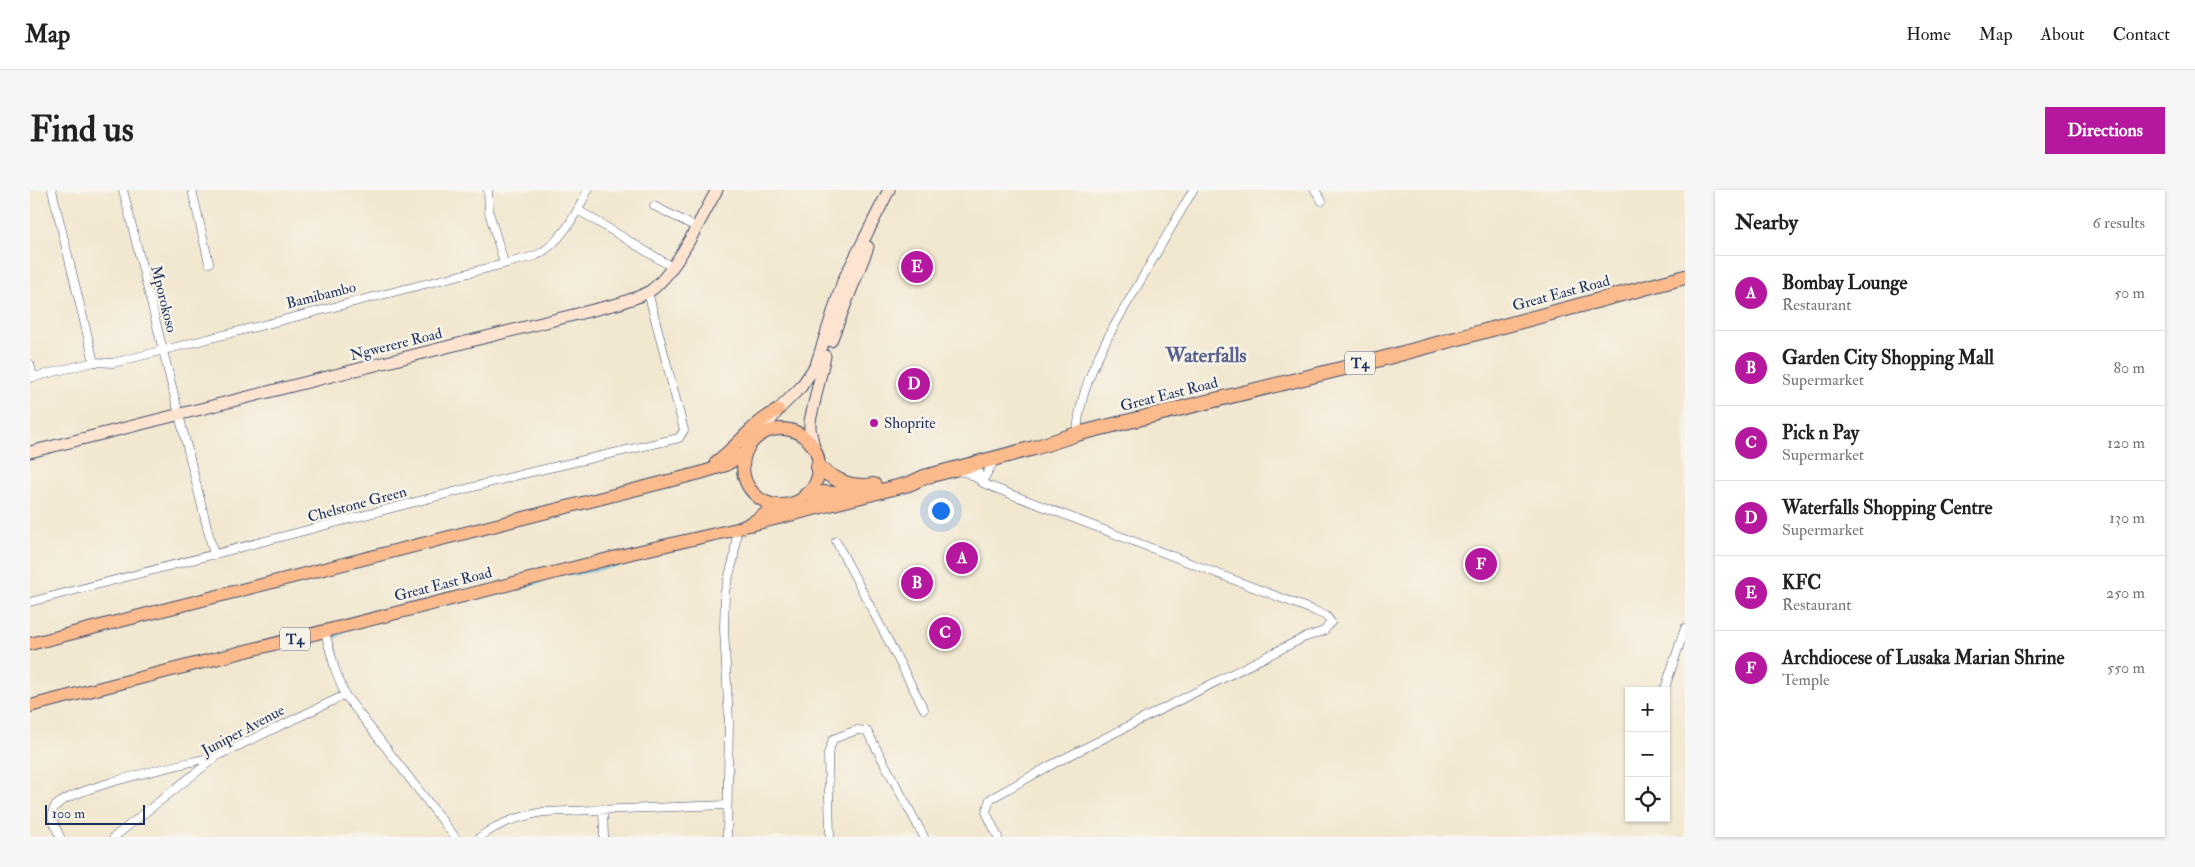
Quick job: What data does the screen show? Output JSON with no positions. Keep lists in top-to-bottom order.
{
  "streets": {
    "highway": ["Great East Road", "T4"],
    "street": [
      "Bamibambo",
      "Mporokoso",
      "Ngwerere Road",
      "Chelstone Green",
      "Juniper Avenue"
    ]
  },
  "crossings": [
    ["Great East Road", "T4"],
    ["Bamibambo", "Mporokoso"],
    ["Mporokoso", "Ngwerere Road"],
    ["Mporokoso", "Chelstone Green"],
    ["Ngwerere Road", "Chelstone Green"]
  ],
  "districts": ["Waterfalls"],
  "places": ["Shoprite"],
  "scale_bar": "100 m",
  "page": {
    "header": "Map",
    "nav": [
      "Home",
      "Map",
      "About",
      "Contact"
    ],
    "buttons": "Directions",
    "title": "Find us",
    "heading": ["Nearby", "6 results"],
    "pins": [
      "E",
      "D",
      "A",
      "F",
      "B",
      "C"
    ],
    "list": [
      {
        "mark": "A",
        "name": "Bombay Lounge",
        "note": "Restaurant",
        "value": "50 m"
      },
      {
        "mark": "B",
        "name": "Garden City Shopping Mall",
        "note": "Supermarket",
        "value": "80 m"
      },
      {
        "mark": "C",
        "name": "Pick n Pay",
        "note": "Supermarket",
        "value": "120 m"
      },
      {
        "mark": "D",
        "name": "Waterfalls Shopping Centre",
        "note": "Supermarket",
        "value": "130 m"
      },
      {
        "mark": "E",
        "name": "KFC",
        "note": "Restaurant",
        "value": "250 m"
      },
      {
        "mark": "F",
        "name": "Archdiocese of Lusaka Marian Shrine",
        "note": "Temple",
        "value": "550 m"
      }
    ],
    "map_buttons": ["+", "−"],
    "scale": "100 m"
  }
}
